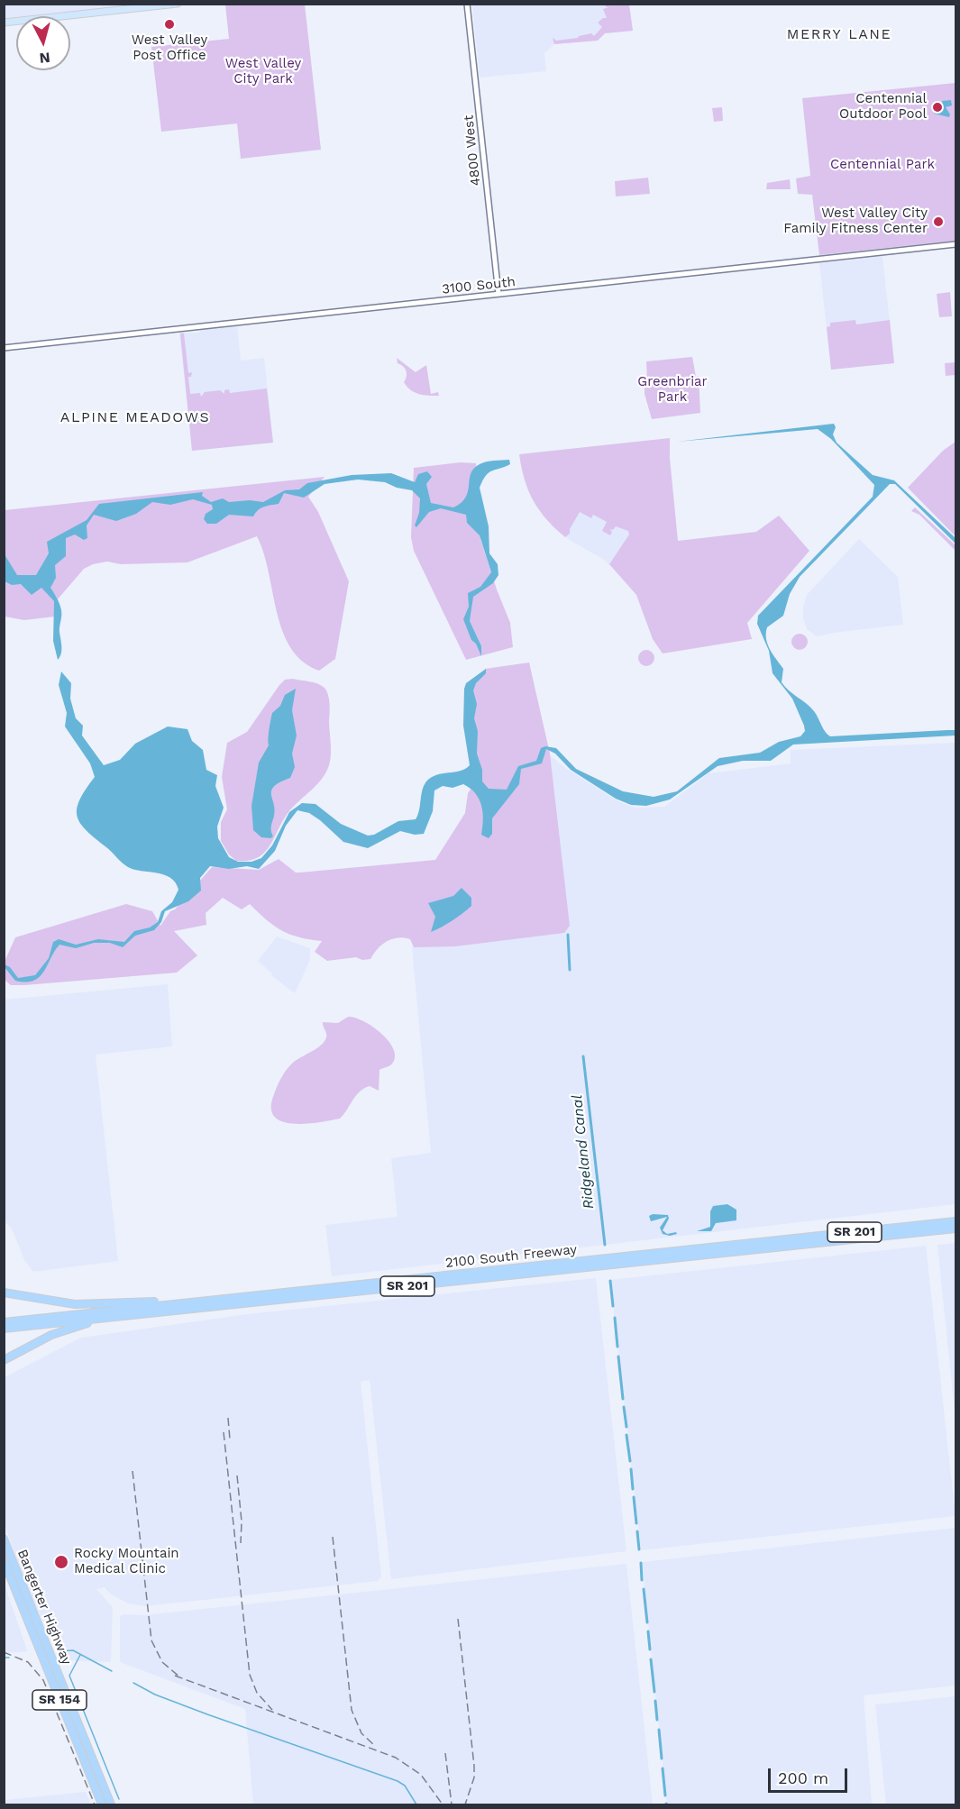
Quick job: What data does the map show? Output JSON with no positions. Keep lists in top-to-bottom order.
{
  "streets": {
    "highway": [
      "SR 201",
      "2100 South Freeway",
      "Bangerter Highway",
      "SR 154"
    ],
    "main road": ["4800 West", "3100 South"]
  },
  "crossings": [
    ["4800 West", "3100 South"]
  ],
  "districts": ["MERRY LANE", "ALPINE MEADOWS"],
  "water": ["Ridgeland Canal"],
  "parks": ["West Valley City Park", "Centennial Park", "Greenbriar Park"],
  "places": [
    "West Valley Post Office",
    "Centennial Outdoor Pool",
    "West Valley City Family Fitness Center",
    "Rocky Mountain Medical Clinic"
  ],
  "scale_bar": "200 m",
  "north": "bottom"
}
